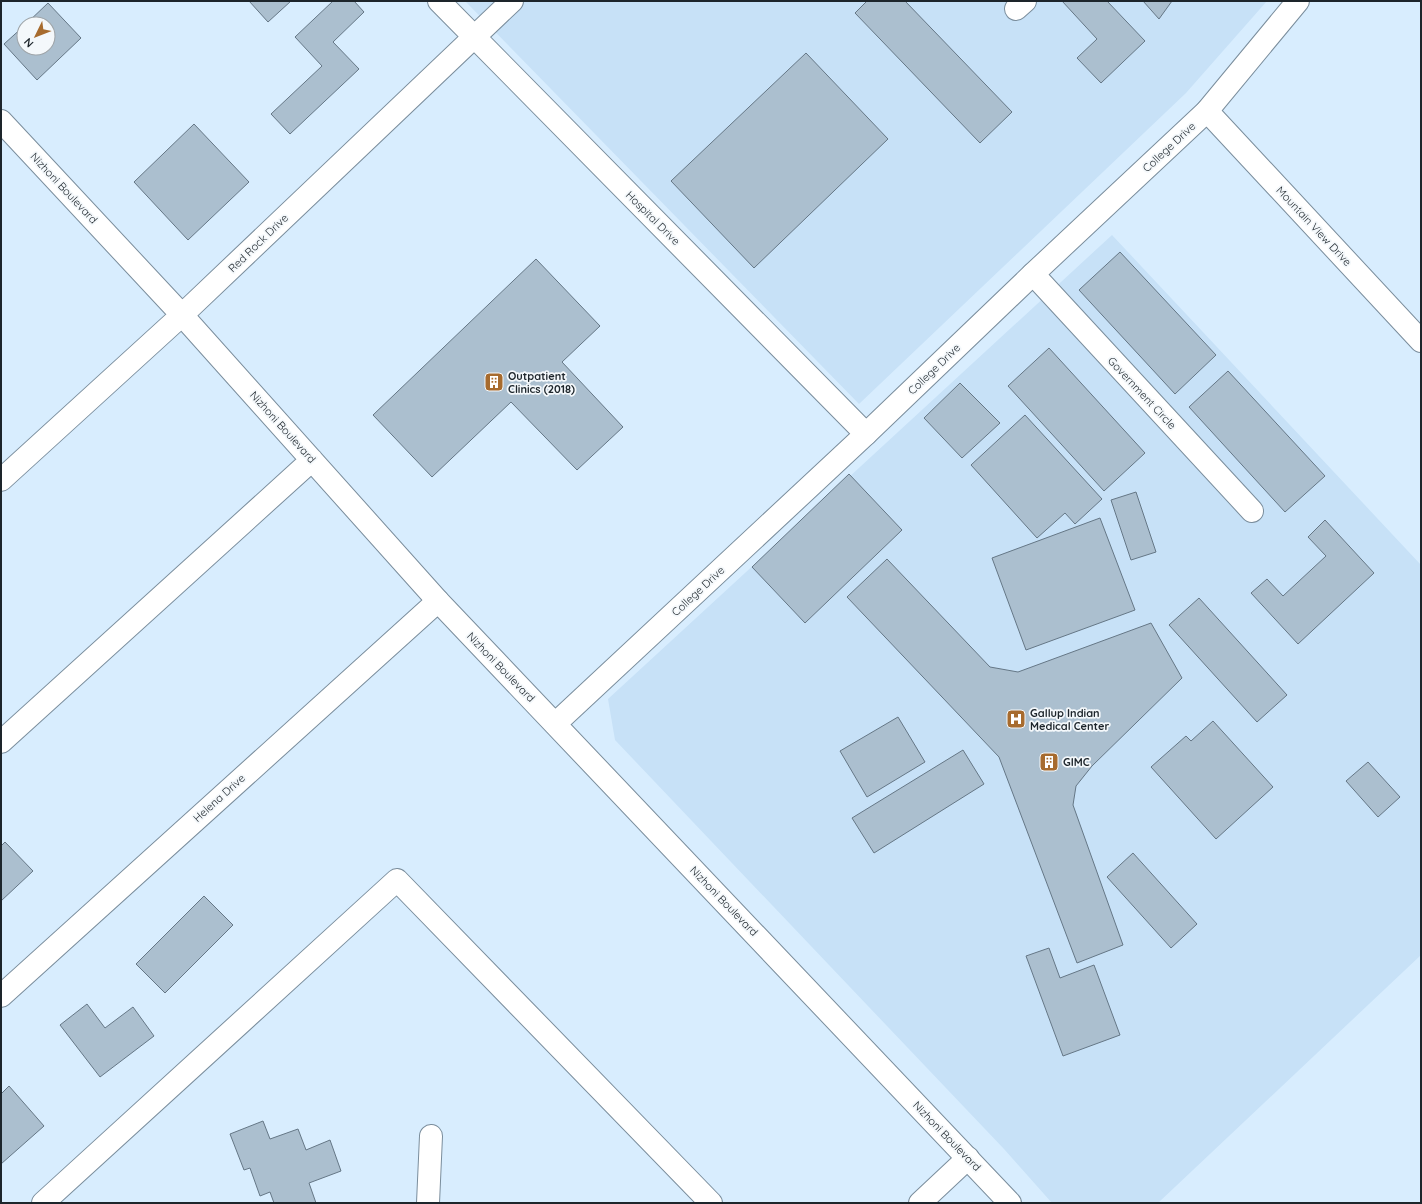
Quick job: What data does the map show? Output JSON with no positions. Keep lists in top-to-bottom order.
{
  "streets": {
    "street": [
      "College Drive",
      "Nizhoni Boulevard",
      "Hospital Drive",
      "Mountain View Drive",
      "Red Rock Drive",
      "Government Circle",
      "Helena Drive"
    ]
  },
  "crossings": [
    ["College Drive", "Nizhoni Boulevard"],
    ["College Drive", "Hospital Drive"],
    ["College Drive", "Mountain View Drive"],
    ["College Drive", "Government Circle"],
    ["Nizhoni Boulevard", "Red Rock Drive"],
    ["Nizhoni Boulevard", "Helena Drive"],
    ["Hospital Drive", "Red Rock Drive"]
  ],
  "places": {
    "building": ["Outpatient Clinics (2018)", "GIMC"],
    "hospital": ["Gallup Indian Medical Center"]
  },
  "north": "bottom left"
}
